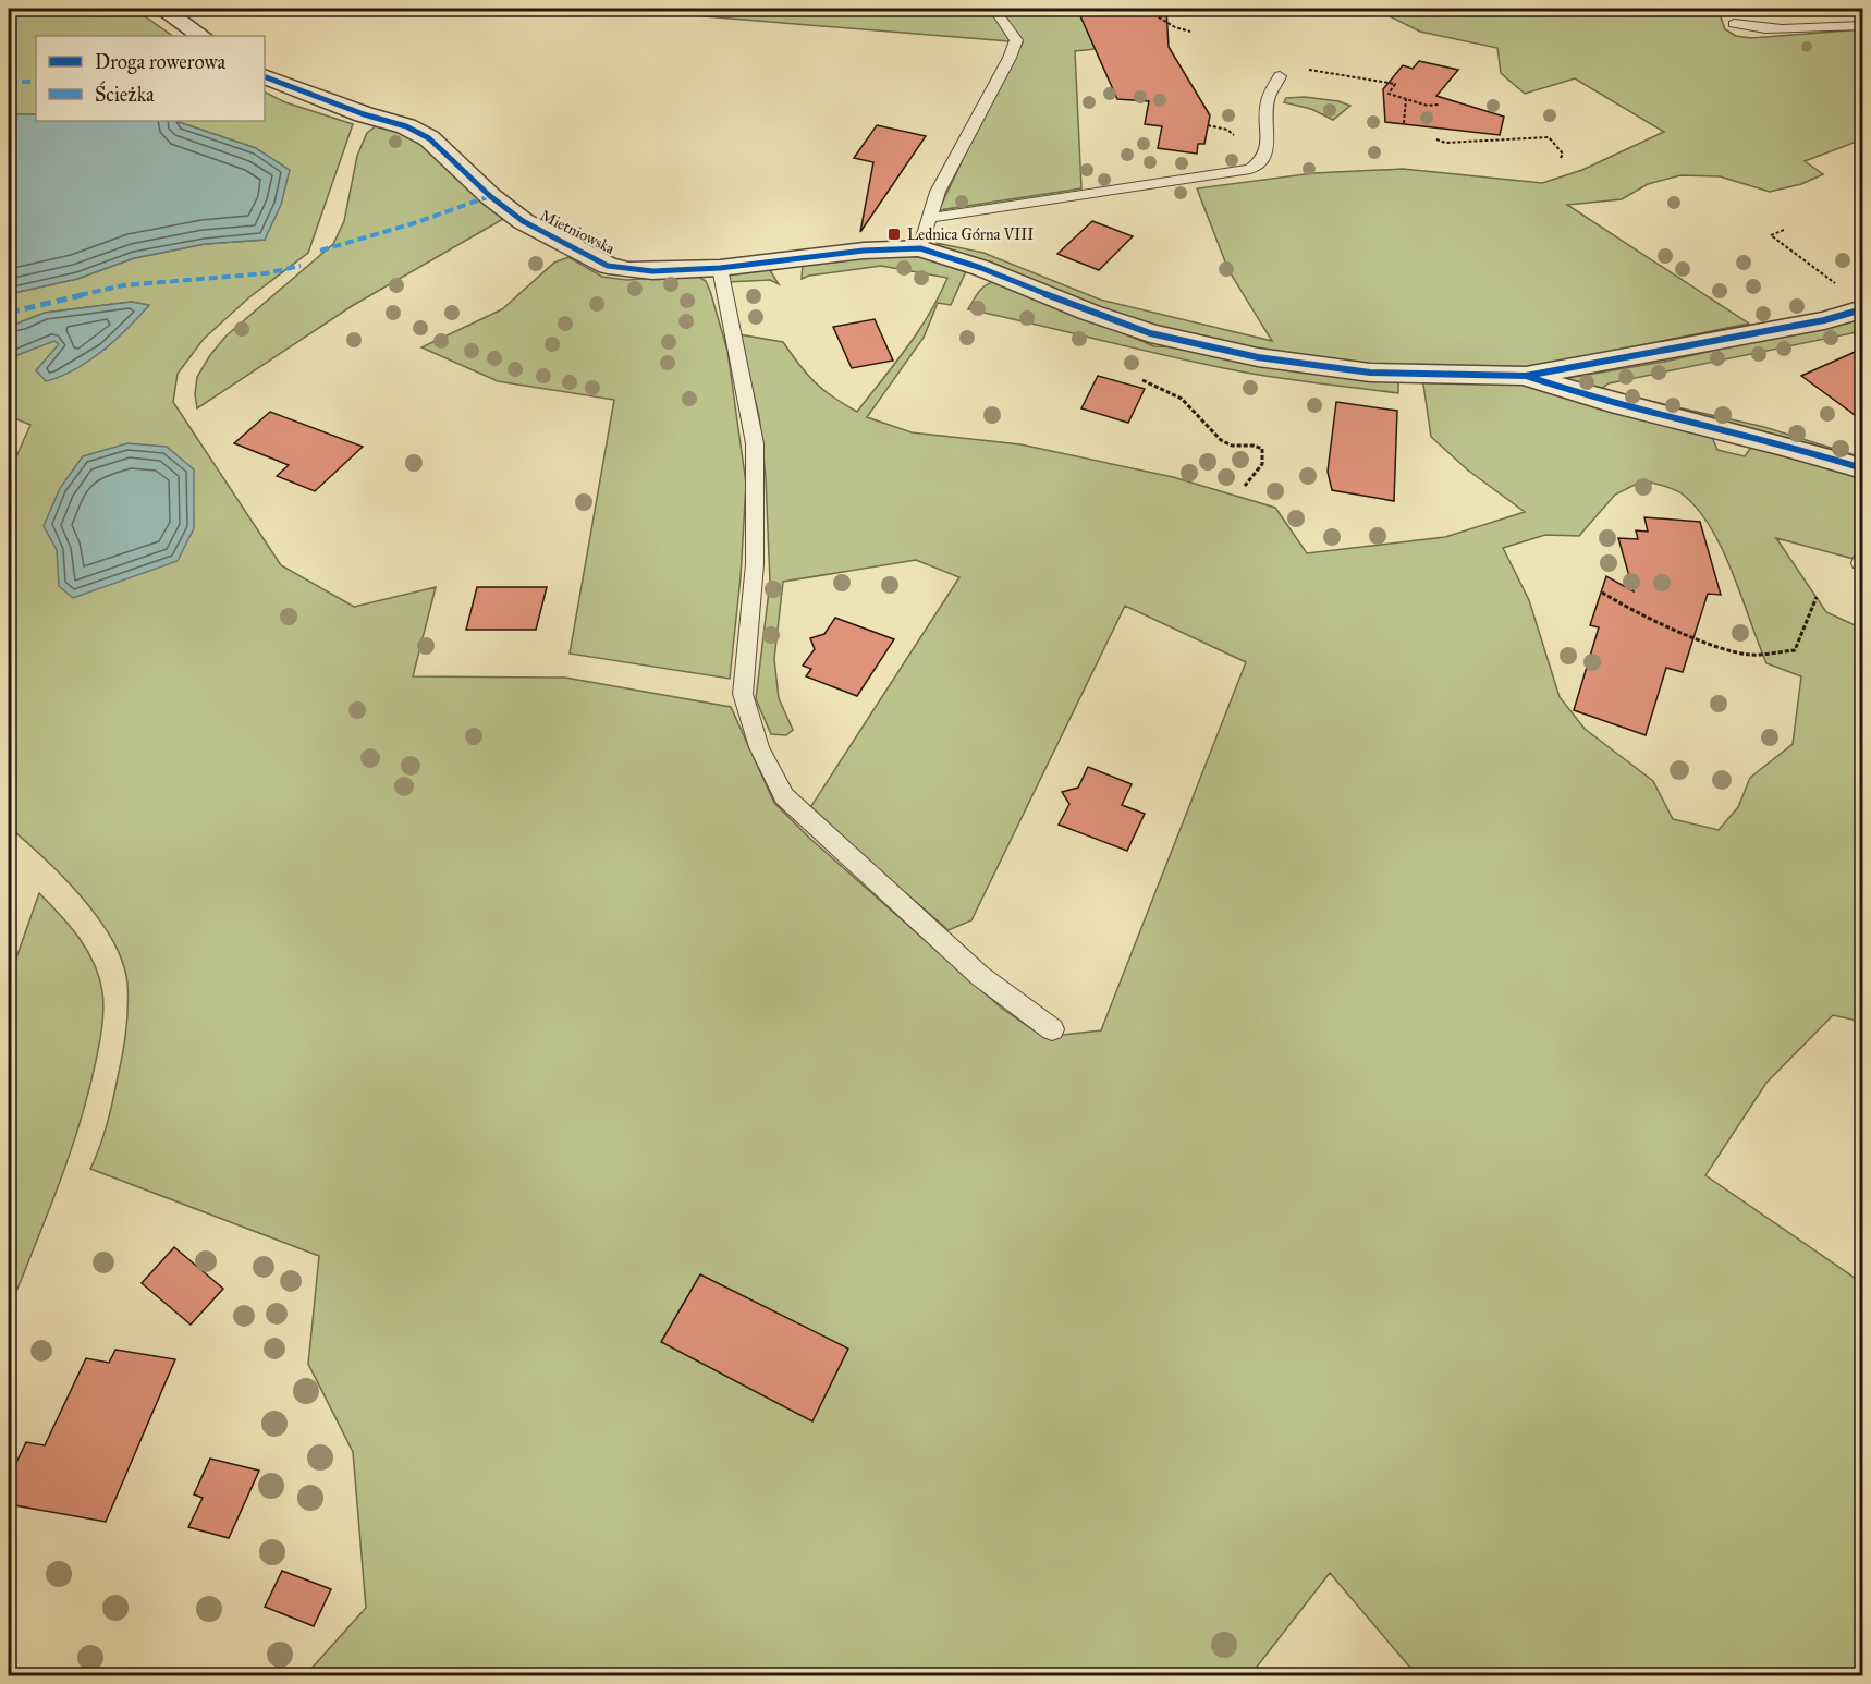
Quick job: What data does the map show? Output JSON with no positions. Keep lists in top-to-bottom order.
{
  "streets": {
    "street": ["Mietniowska"]
  },
  "places": {
    "transit": ["Lednica Górna VIII"]
  },
  "legend": ["Droga rowerowa", "Ścieżka"]
}
